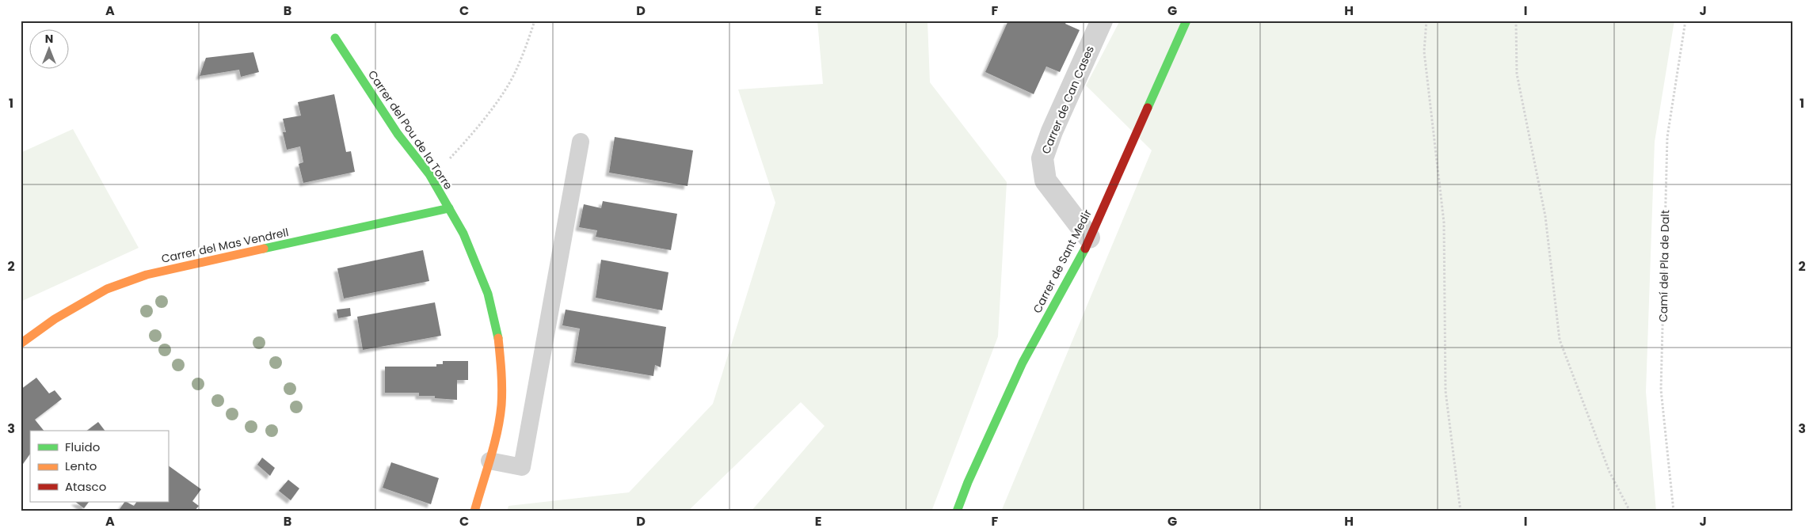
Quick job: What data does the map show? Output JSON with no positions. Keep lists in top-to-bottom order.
{
  "streets": {
    "street": [
      "Carrer de Can Cases",
      "Carrer del Pou de la Torre",
      "Carrer del Mas Vendrell",
      "Carrer de Sant Medir"
    ],
    "path": ["Camí del Pla de Dalt"]
  },
  "crossings": [
    ["Carrer de Can Cases", "Carrer de Sant Medir"],
    ["Carrer del Pou de la Torre", "Carrer del Mas Vendrell"]
  ],
  "legend": ["Fluido", "Lento", "Atasco"],
  "north": "top",
  "grid": {
    "columns": [
      "A",
      "B",
      "C",
      "D",
      "E",
      "F",
      "G",
      "H",
      "I",
      "J"
    ],
    "rows": ["1", "2", "3"]
  }
}
